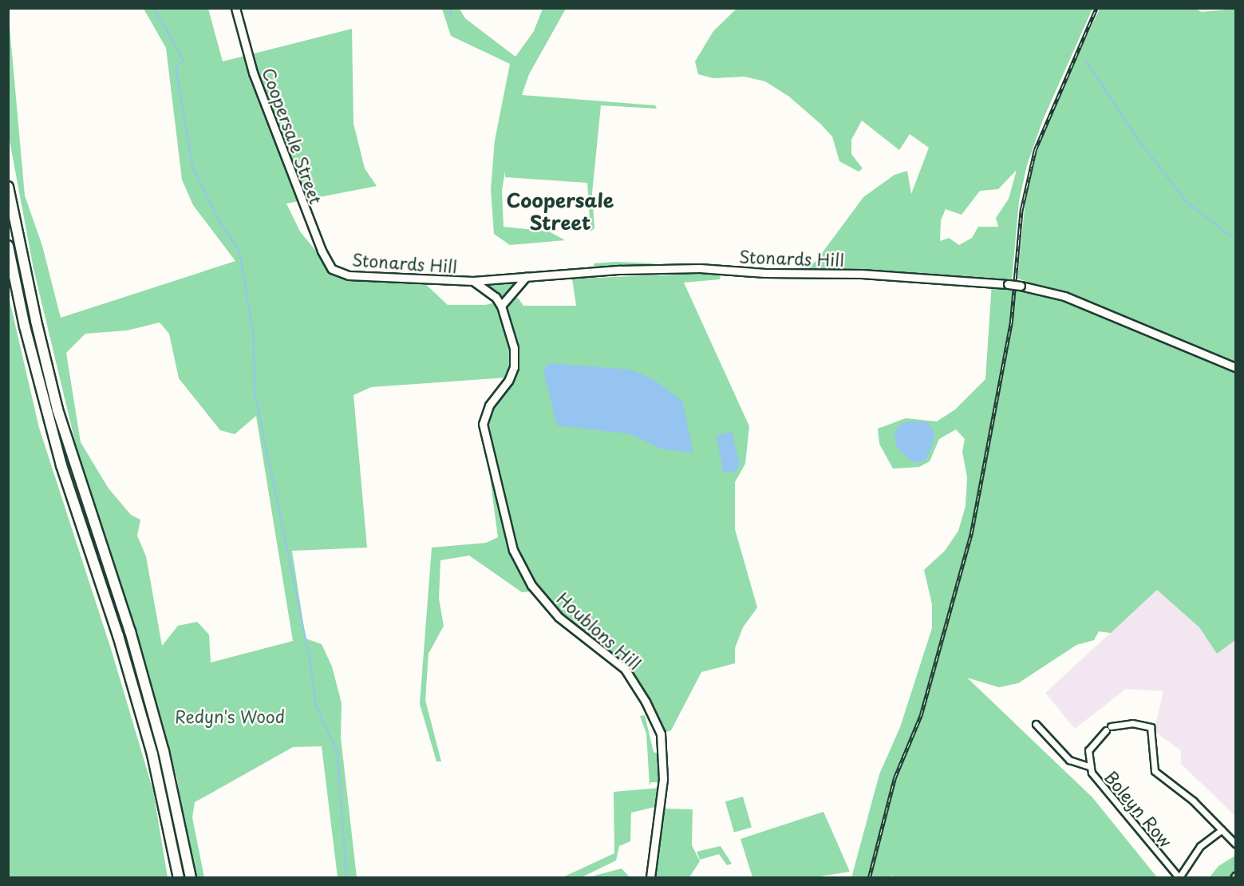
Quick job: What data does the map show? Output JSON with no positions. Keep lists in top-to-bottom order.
{
  "streets": {
    "street": [
      "Coopersale Street",
      "Stonards Hill",
      "Houblons Hill",
      "Boleyn Row"
    ]
  },
  "crossings": [
    ["Coopersale Street", "Stonards Hill"],
    ["Stonards Hill", "Houblons Hill"]
  ],
  "districts": ["Coopersale Street"],
  "parks": ["Redyn's Wood"]
}
